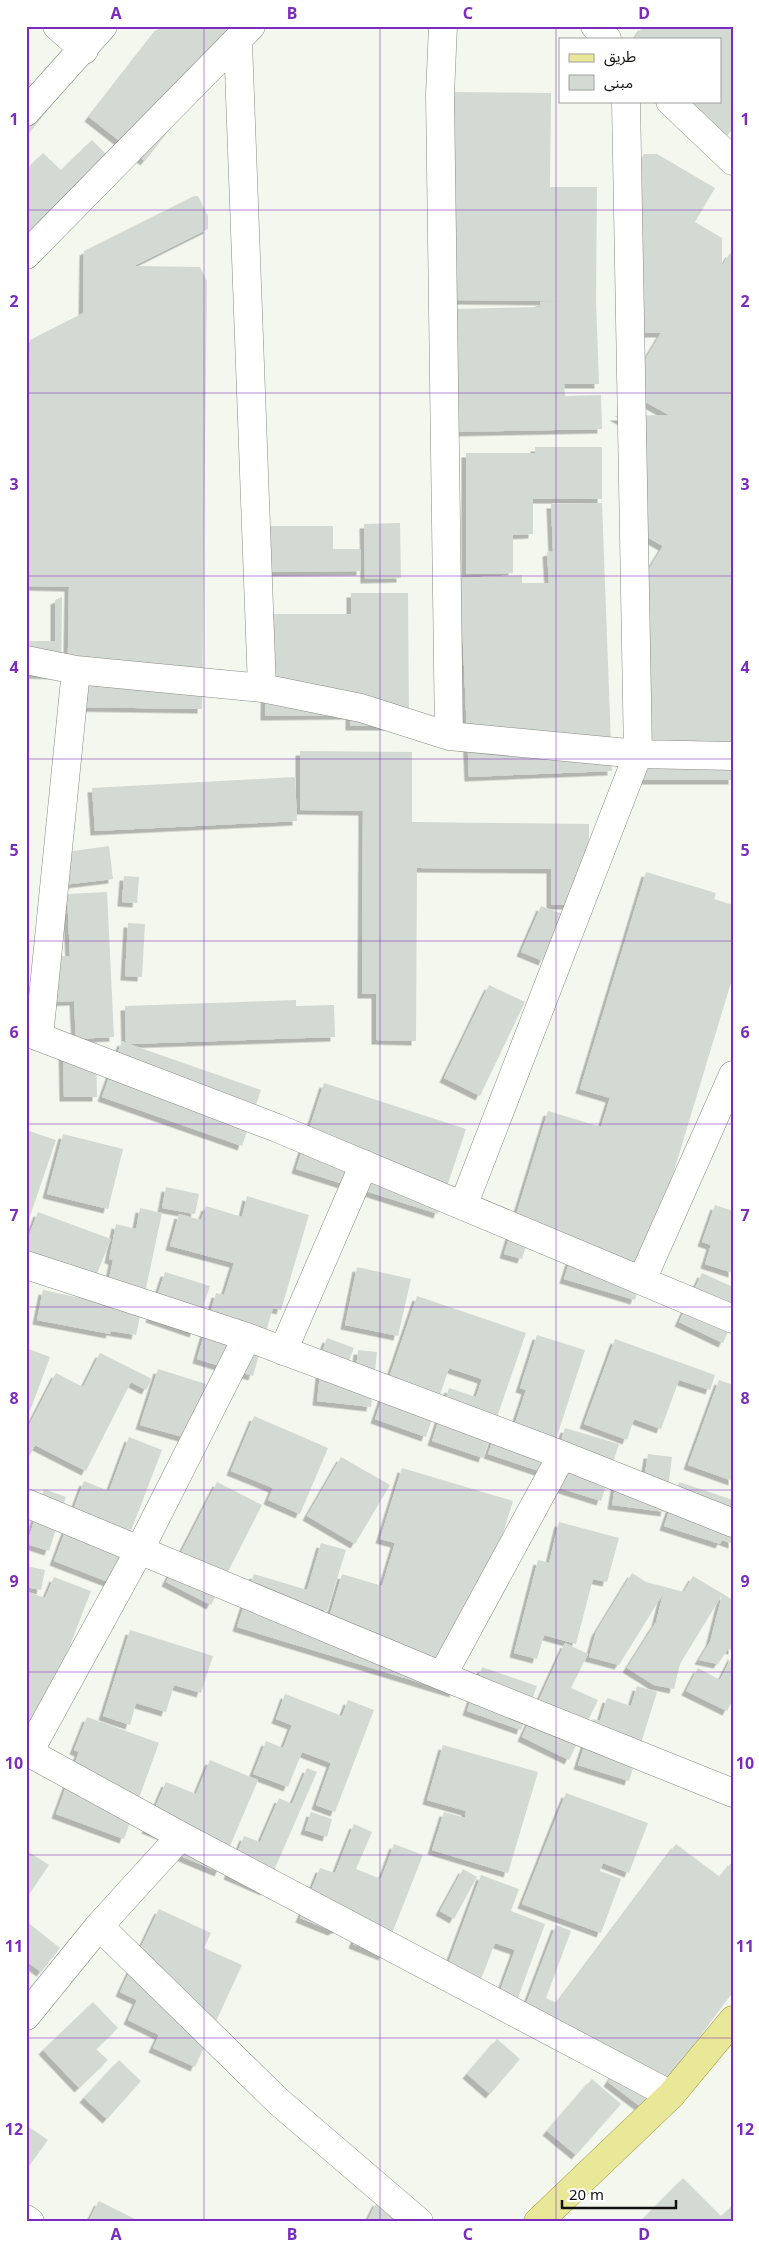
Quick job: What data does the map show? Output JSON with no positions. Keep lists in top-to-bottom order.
{
  "legend": ["طريق", "مبنى"],
  "scale_bar": "20 m",
  "grid": {
    "columns": [
      "A",
      "B",
      "C",
      "D"
    ],
    "rows": [
      "1",
      "2",
      "3",
      "4",
      "5",
      "6",
      "7",
      "8",
      "9",
      "10",
      "11",
      "12"
    ]
  }
}
